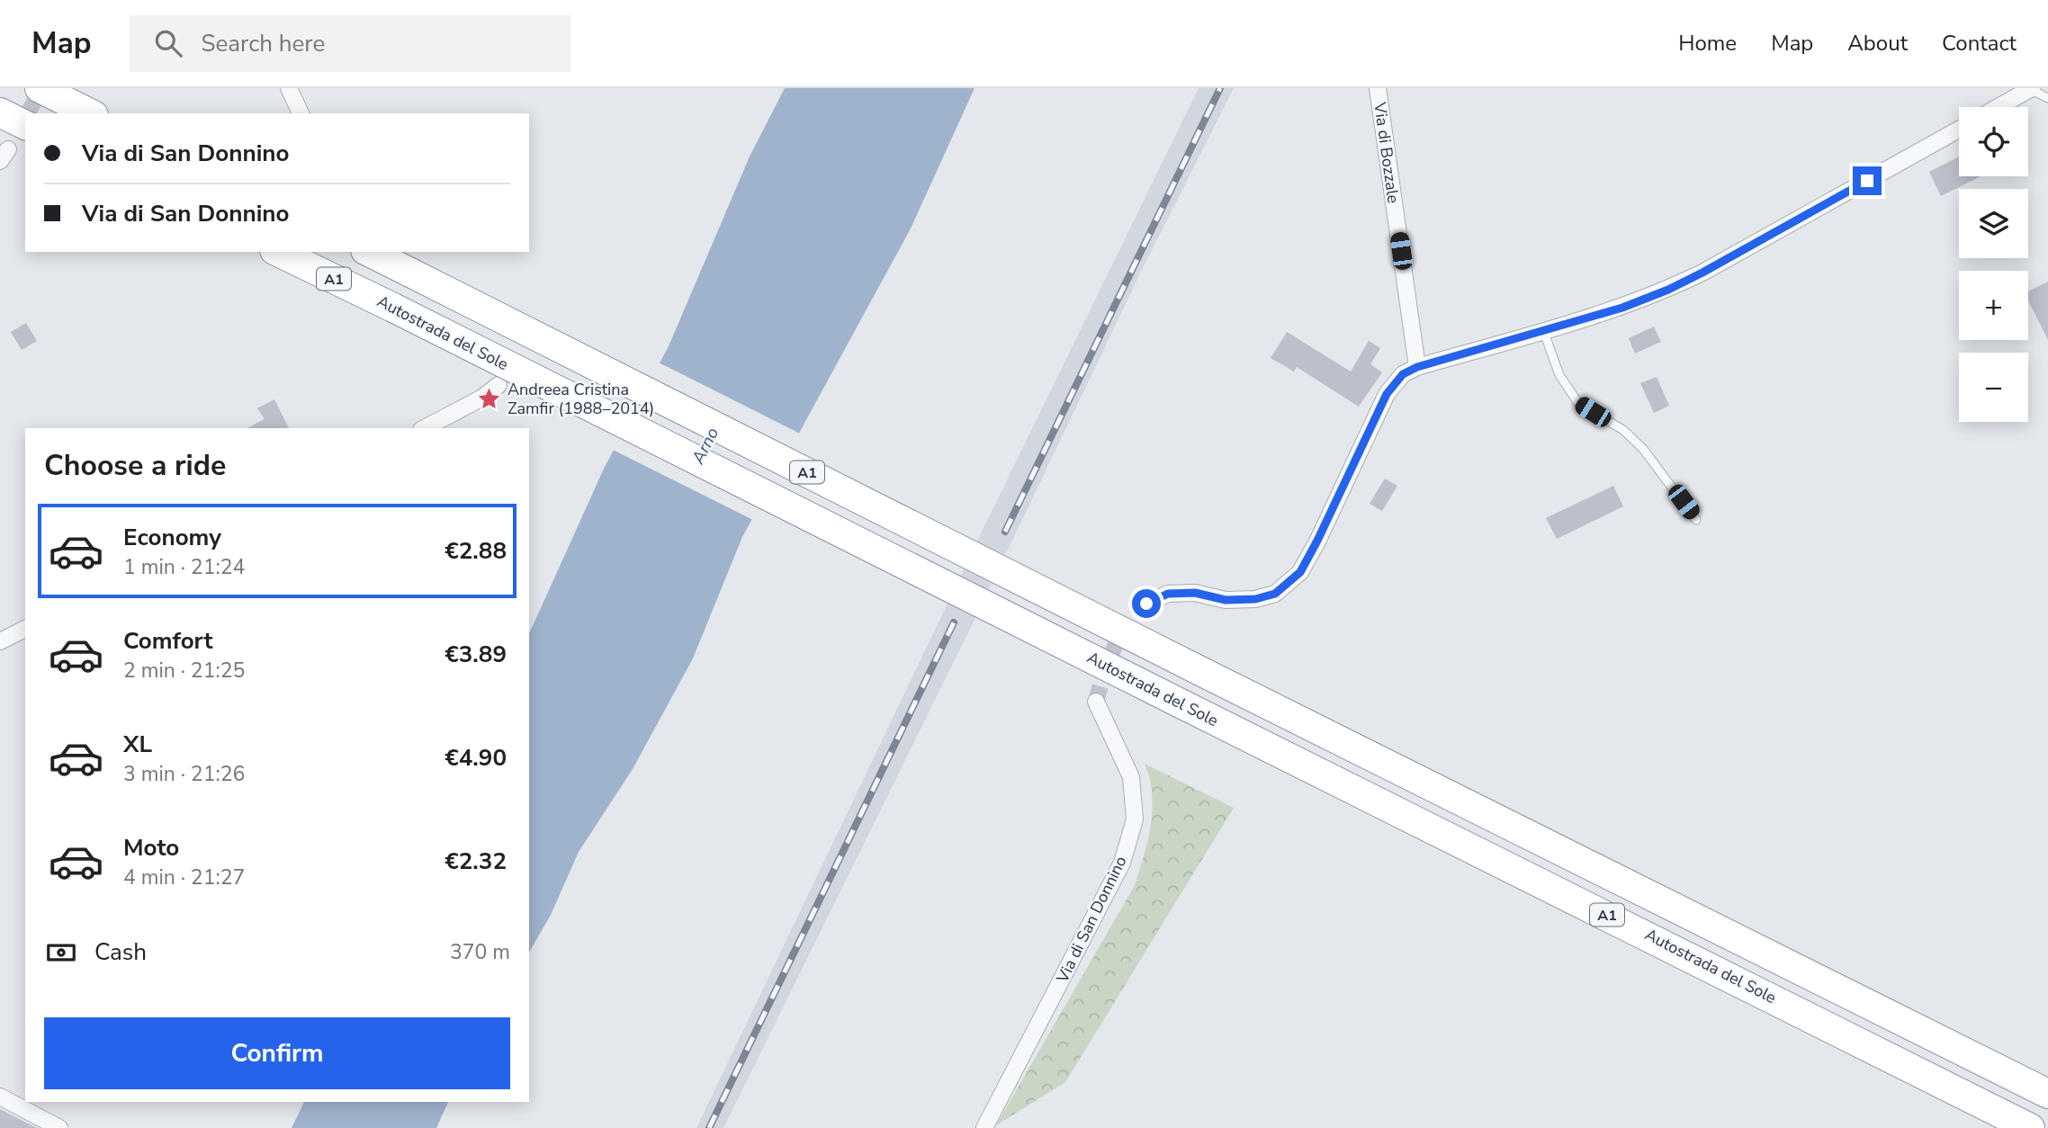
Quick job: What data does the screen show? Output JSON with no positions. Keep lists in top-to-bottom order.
{
  "streets": {
    "highway": ["A1", "Autostrada del Sole"],
    "street": ["Via di Bozzale", "Via di San Donnino"]
  },
  "water": ["Arno"],
  "places": {
    "place": ["Andreea Cristina Zamfir (1988–2014)"]
  },
  "page": {
    "header": "Map",
    "search": "Search here",
    "nav": [
      "Home",
      "Map",
      "About",
      "Contact"
    ],
    "map_buttons": ["+", "−"],
    "banner": ["Via di San Donnino", "Via di San Donnino"],
    "heading": "Choose a ride",
    "list": [
      {
        "name": "Economy",
        "note": "1 min · 21:24",
        "value": "€2.88"
      },
      {
        "name": "Comfort",
        "note": "2 min · 21:25",
        "value": "€3.89"
      },
      {
        "name": "XL",
        "note": "3 min · 21:26",
        "value": "€4.90"
      },
      {
        "name": "Moto",
        "note": "4 min · 21:27",
        "value": "€2.32"
      }
    ],
    "pay": ["Cash", "370 m"],
    "buttons": "Confirm"
  }
}
